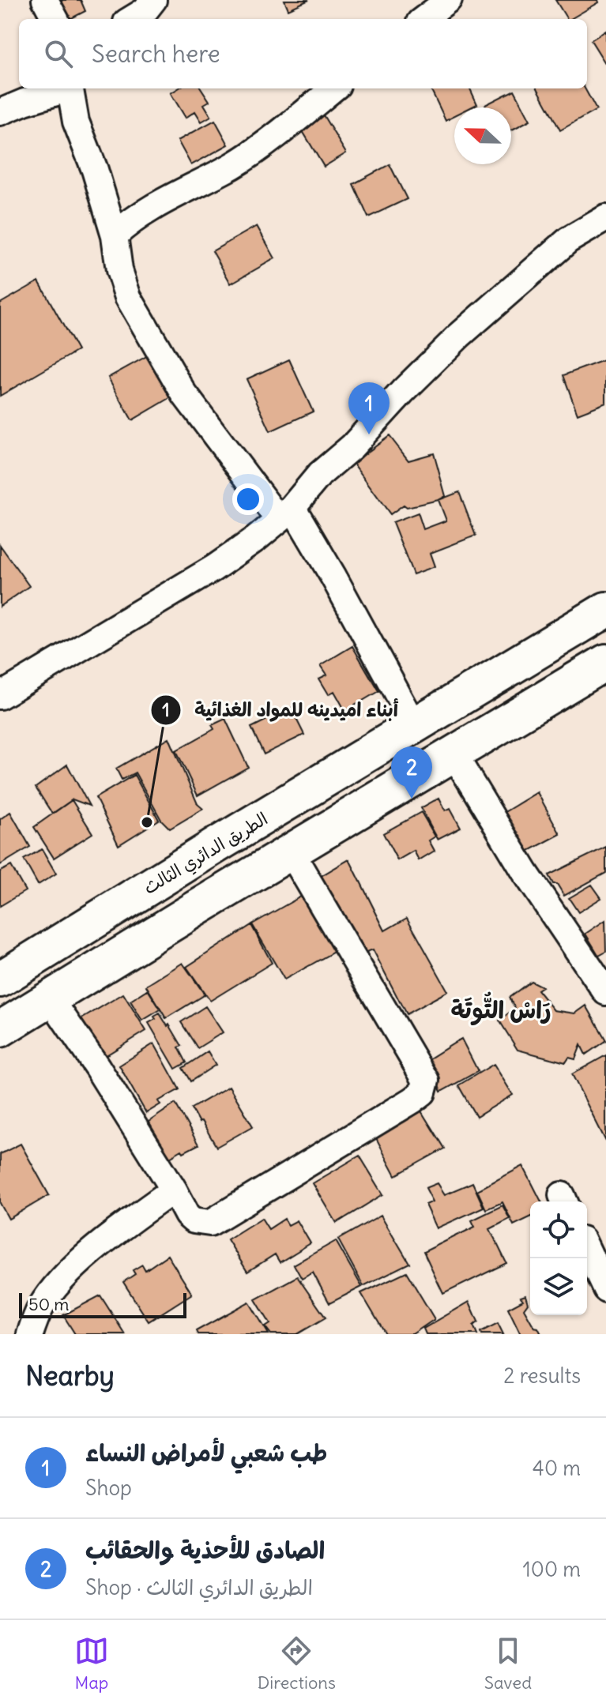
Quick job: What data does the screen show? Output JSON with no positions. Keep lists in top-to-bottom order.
{
  "streets": {
    "main road": ["الطريق الدائري الثالث"]
  },
  "districts": ["رَاسْ التُّوتَة"],
  "places": ["أبناء اميدينه للمواد الغذائية"],
  "scale_bar": "50 m",
  "north": "left",
  "page": {
    "search": "Search here",
    "pins": ["1", "2"],
    "scale": "50 m",
    "heading": ["Nearby", "2 results"],
    "list": [
      {
        "mark": "1",
        "name": "طب شعبي لأمراض النساء",
        "note": "Shop",
        "value": "40 m"
      },
      {
        "mark": "2",
        "name": "الصادق للأحذية والحقائب",
        "note": "Shop · الطريق الدائري الثالث",
        "value": "100 m"
      }
    ],
    "nav": ["Map", "Directions", "Saved"]
  }
}
